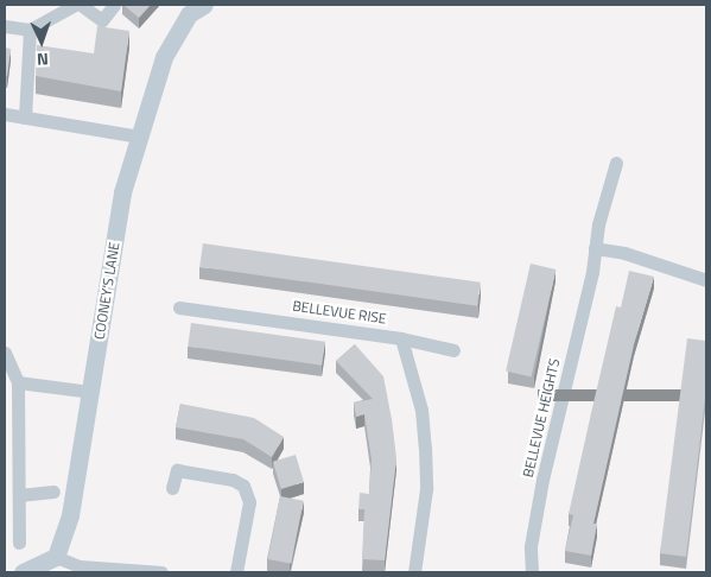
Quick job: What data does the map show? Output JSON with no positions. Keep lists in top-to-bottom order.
{
  "streets": {
    "street": ["COONEY'S LANE", "BELLEVUE RISE", "BELLEVUE HEIGHTS"]
  },
  "north": "bottom"
}
